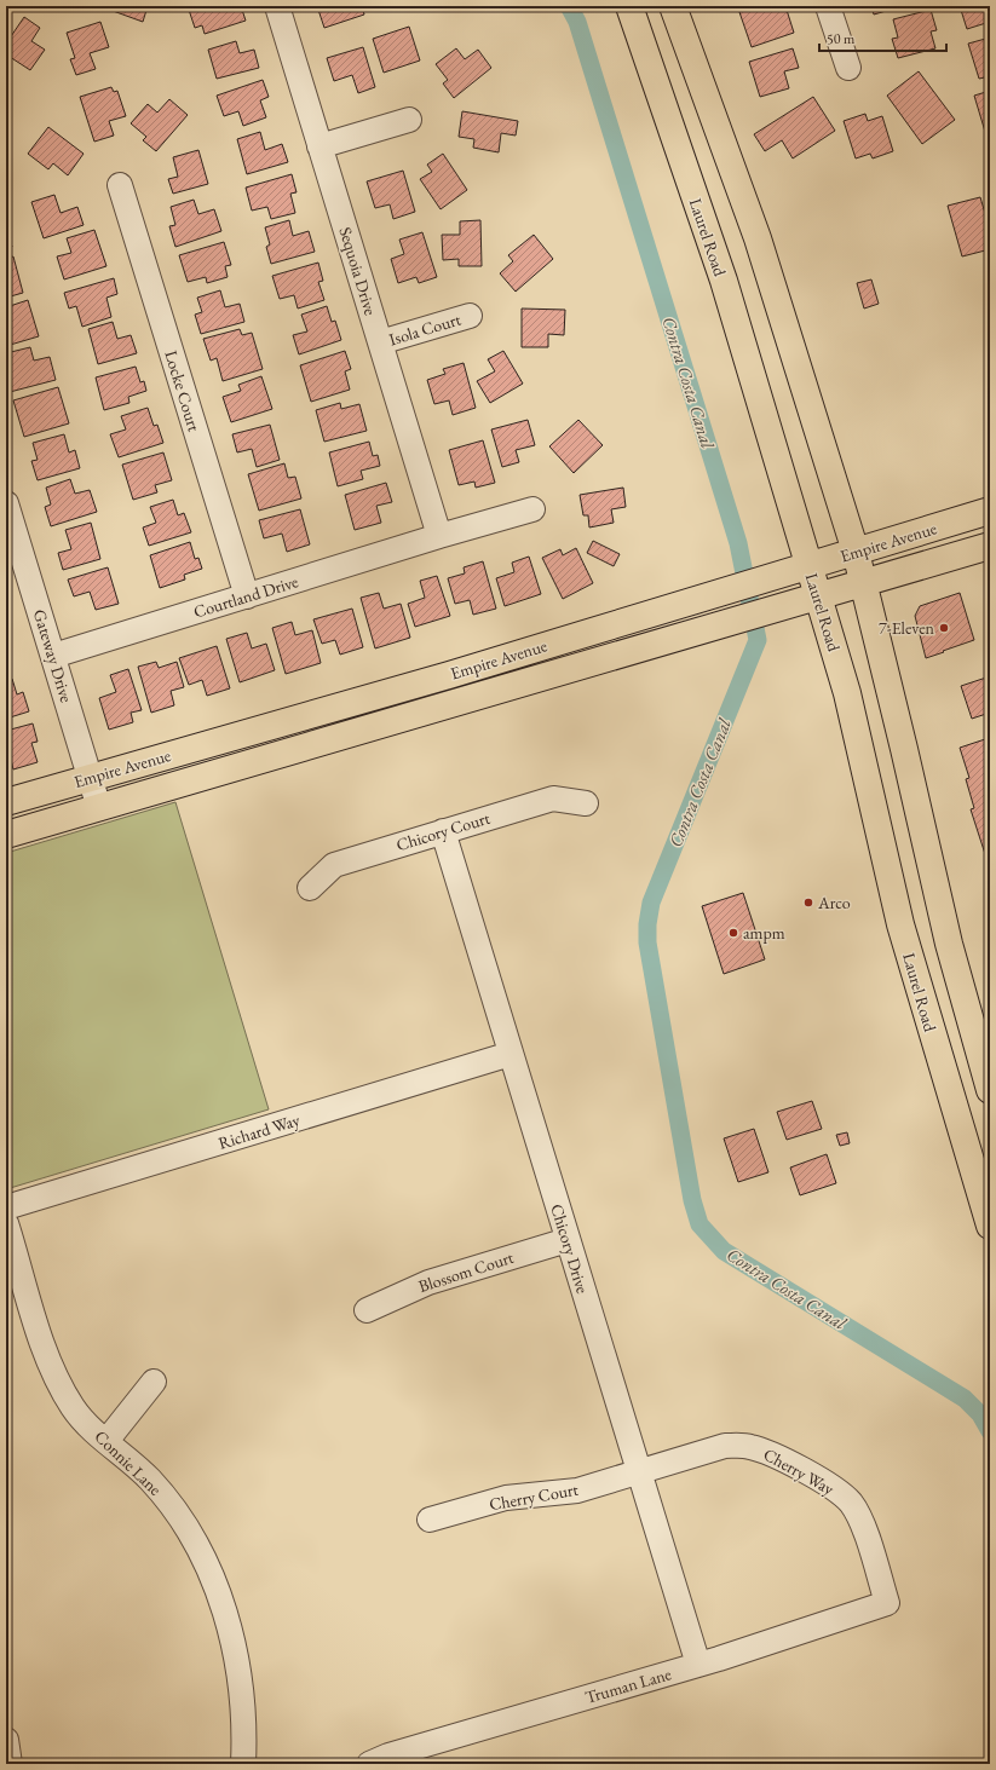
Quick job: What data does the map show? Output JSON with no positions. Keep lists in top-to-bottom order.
{
  "streets": {
    "main road": ["Laurel Road", "Empire Avenue"],
    "street": [
      "Sequoia Drive",
      "Isola Court",
      "Locke Court",
      "Courtland Drive",
      "Gateway Drive",
      "Chicory Court",
      "Richard Way",
      "Chicory Drive",
      "Blossom Court",
      "Connie Lane",
      "Cherry Way",
      "Cherry Court",
      "Truman Lane"
    ]
  },
  "crossings": [
    ["Laurel Road", "Empire Avenue"],
    ["Sequoia Drive", "Isola Court"],
    ["Sequoia Drive", "Courtland Drive"],
    ["Locke Court", "Courtland Drive"],
    ["Empire Avenue", "Gateway Drive"],
    ["Courtland Drive", "Gateway Drive"],
    ["Chicory Court", "Chicory Drive"],
    ["Richard Way", "Chicory Drive"],
    ["Chicory Drive", "Blossom Court"],
    ["Chicory Drive", "Cherry Way"],
    ["Chicory Drive", "Cherry Court"],
    ["Chicory Drive", "Truman Lane"],
    ["Cherry Way", "Cherry Court"],
    ["Cherry Way", "Truman Lane"]
  ],
  "water": ["Contra Costa Canal"],
  "places": ["7-Eleven", "Arco", "ampm"],
  "scale_bar": "50 m"
}
